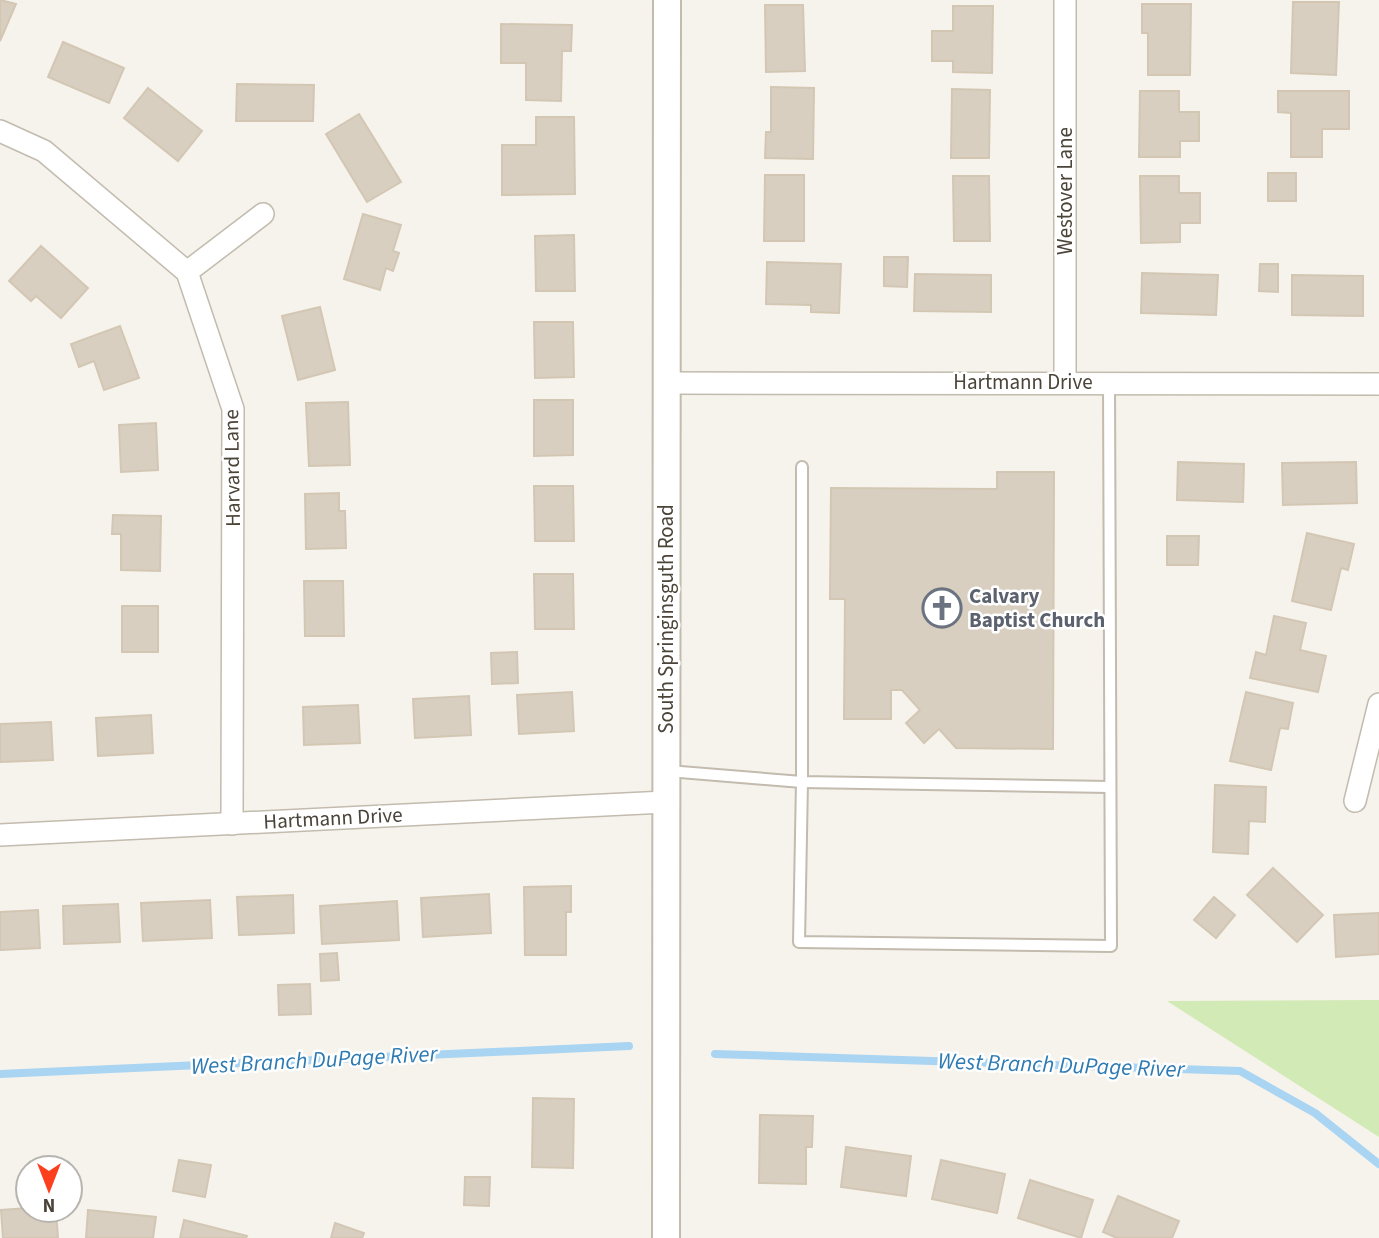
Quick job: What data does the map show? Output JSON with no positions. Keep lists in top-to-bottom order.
{
  "streets": {
    "street": [
      "Westover Lane",
      "Hartmann Drive",
      "Harvard Lane",
      "South Springinsguth Road"
    ]
  },
  "crossings": [
    ["Westover Lane", "Hartmann Drive"],
    ["Hartmann Drive", "Harvard Lane"],
    ["Hartmann Drive", "South Springinsguth Road"]
  ],
  "water": ["West Branch DuPage River"],
  "places": {
    "church": ["Calvary Baptist Church"]
  },
  "north": "bottom"
}
